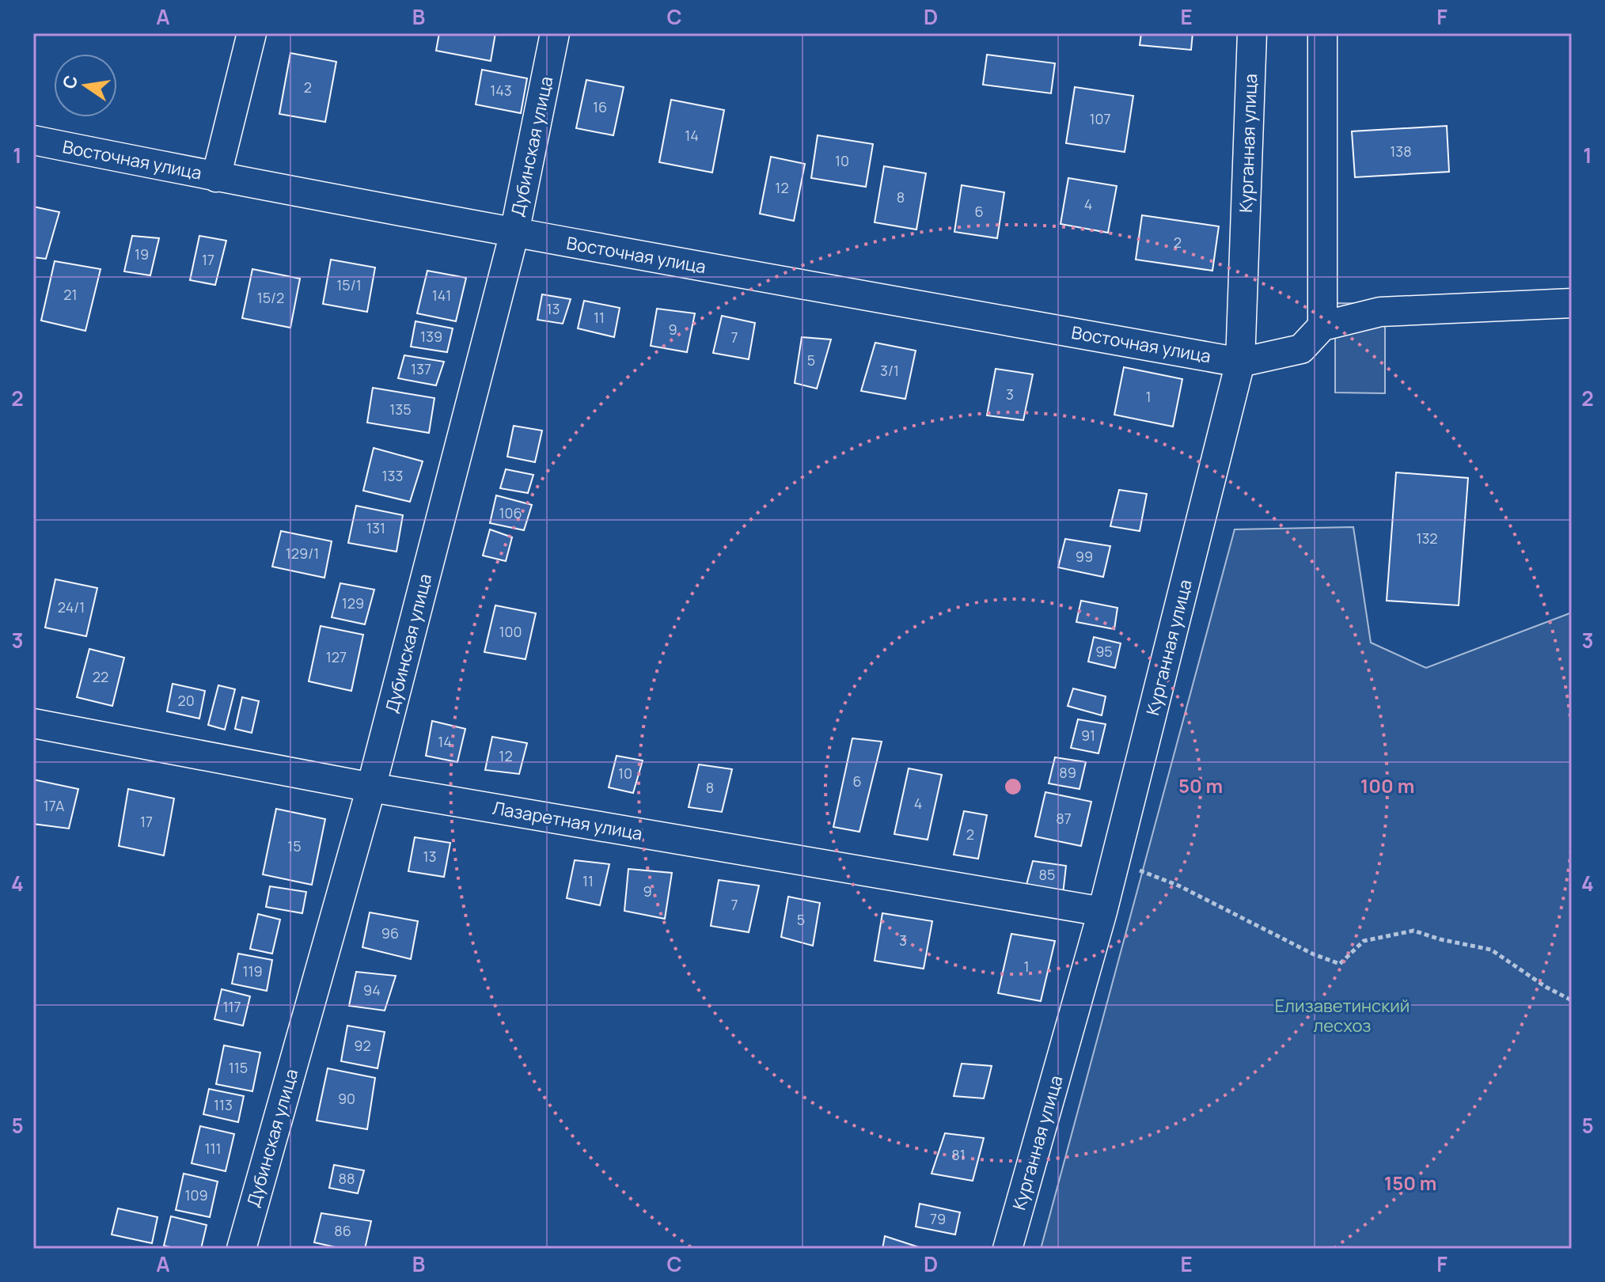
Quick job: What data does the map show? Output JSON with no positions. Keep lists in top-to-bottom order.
{
  "streets": {
    "street": [
      "Курганная улица",
      "Дубинская улица",
      "Восточная улица",
      "Лазаретная улица"
    ]
  },
  "crossings": [
    ["Курганная улица", "Восточная улица"],
    ["Курганная улица", "Лазаретная улица"],
    ["Дубинская улица", "Восточная улица"],
    ["Дубинская улица", "Лазаретная улица"]
  ],
  "parks": ["Елизаветинский лесхоз"],
  "house_numbers": [
    "2",
    "143",
    "16",
    "107",
    "14",
    "138",
    "10",
    "12",
    "8",
    "4",
    "6",
    "2",
    "19",
    "17",
    "15/1",
    "21",
    "141",
    "15/2",
    "13",
    "11",
    "9",
    "139",
    "7",
    "5",
    "137",
    "3/1",
    "3",
    "1",
    "135",
    "133",
    "106",
    "131",
    "132",
    "129/1",
    "99",
    "129",
    "24/1",
    "100",
    "95",
    "127",
    "22",
    "20",
    "91",
    "14",
    "12",
    "89",
    "10",
    "6",
    "8",
    "4",
    "17А",
    "87",
    "17",
    "2",
    "15",
    "13",
    "85",
    "11",
    "9",
    "7",
    "5",
    "96",
    "3",
    "1",
    "119",
    "94",
    "117",
    "92",
    "115",
    "90",
    "113",
    "111",
    "81",
    "88",
    "109",
    "79",
    "86"
  ],
  "north": "left",
  "grid": {
    "columns": [
      "A",
      "B",
      "C",
      "D",
      "E",
      "F"
    ],
    "rows": [
      "1",
      "2",
      "3",
      "4",
      "5"
    ]
  },
  "rings": ["50 m", "100 m", "150 m"]
}
